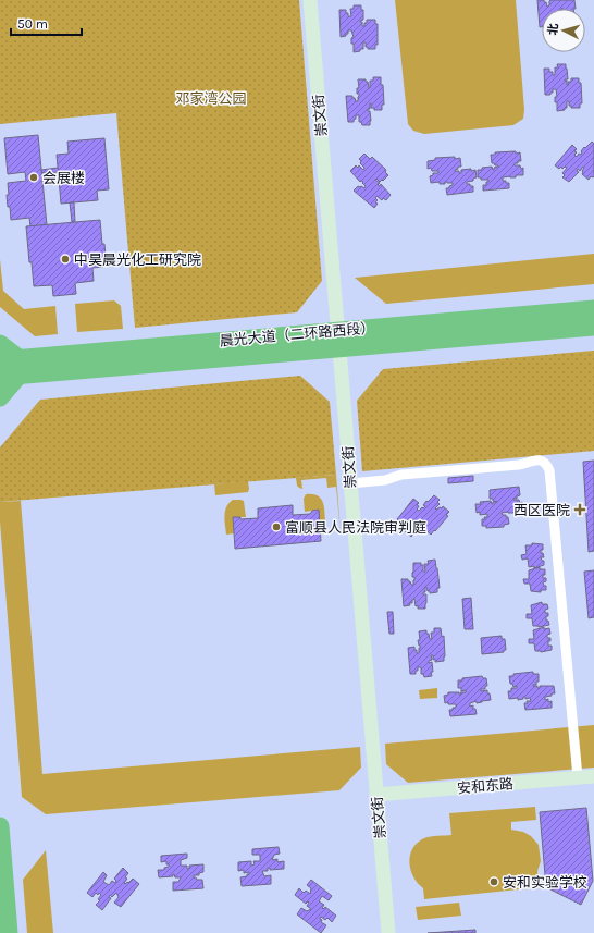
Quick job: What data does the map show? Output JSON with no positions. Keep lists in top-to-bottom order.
{
  "streets": {
    "highway": ["晨光大道（二环路西段）"],
    "street": ["崇文街", "安和东路"]
  },
  "crossings": [
    ["崇文街", "晨光大道（二环路西段）"],
    ["崇文街", "安和东路"]
  ],
  "parks": ["邓家湾公园"],
  "places": {
    "other": [
      "会展楼",
      "中昊晨光化工研究院",
      "富顺县人民法院审判庭",
      "安和实验学校"
    ],
    "health": ["西区医院"]
  },
  "scale_bar": "50 m",
  "north": "left"
}
